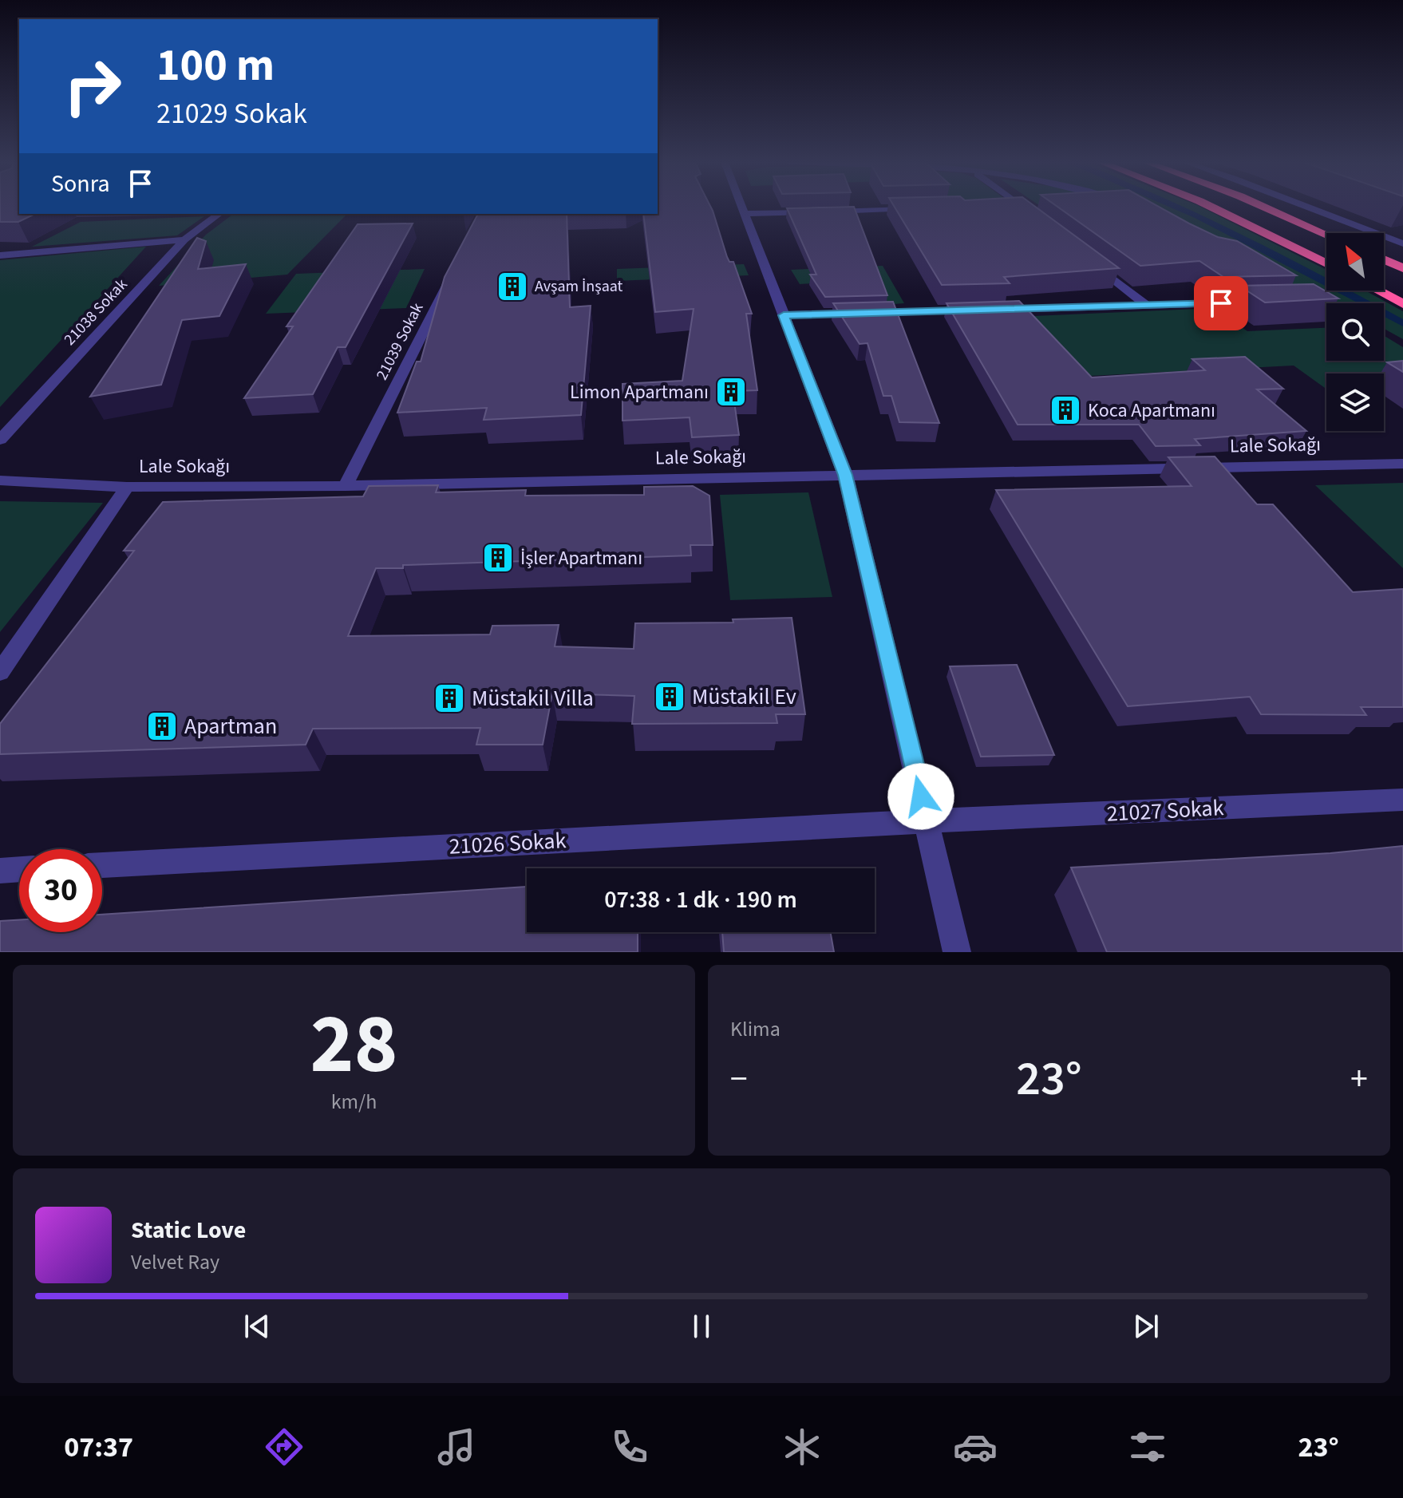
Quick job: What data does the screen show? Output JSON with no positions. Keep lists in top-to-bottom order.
{
  "streets": {
    "street": [
      "21038 Sokak",
      "21039 Sokak",
      "Lale Sokağı",
      "21027 Sokak",
      "21026 Sokak"
    ]
  },
  "crossings": [
    ["21039 Sokak", "Lale Sokağı"],
    ["21027 Sokak", "21026 Sokak"]
  ],
  "places": {
    "building": [
      "Avşam İnşaat",
      "Limon Apartmanı",
      "Koca Apartmanı",
      "İşler Apartmanı",
      "Müstakil Ev",
      "Müstakil Villa",
      "Apartman"
    ]
  },
  "north": "top left",
  "page": {
    "turn": ["100 m", "21029 Sokak"],
    "then": "Sonra",
    "limit": "30",
    "trip": "07:38 · 1 dk · 190 m",
    "tile": [
      ["28", "km/h"],
      "Klima"
    ],
    "heat": ["−", "23°", "+"],
    "song": ["Static Love", "Velvet Ray"],
    "tabs": ["07:37", "23°"]
  }
}
